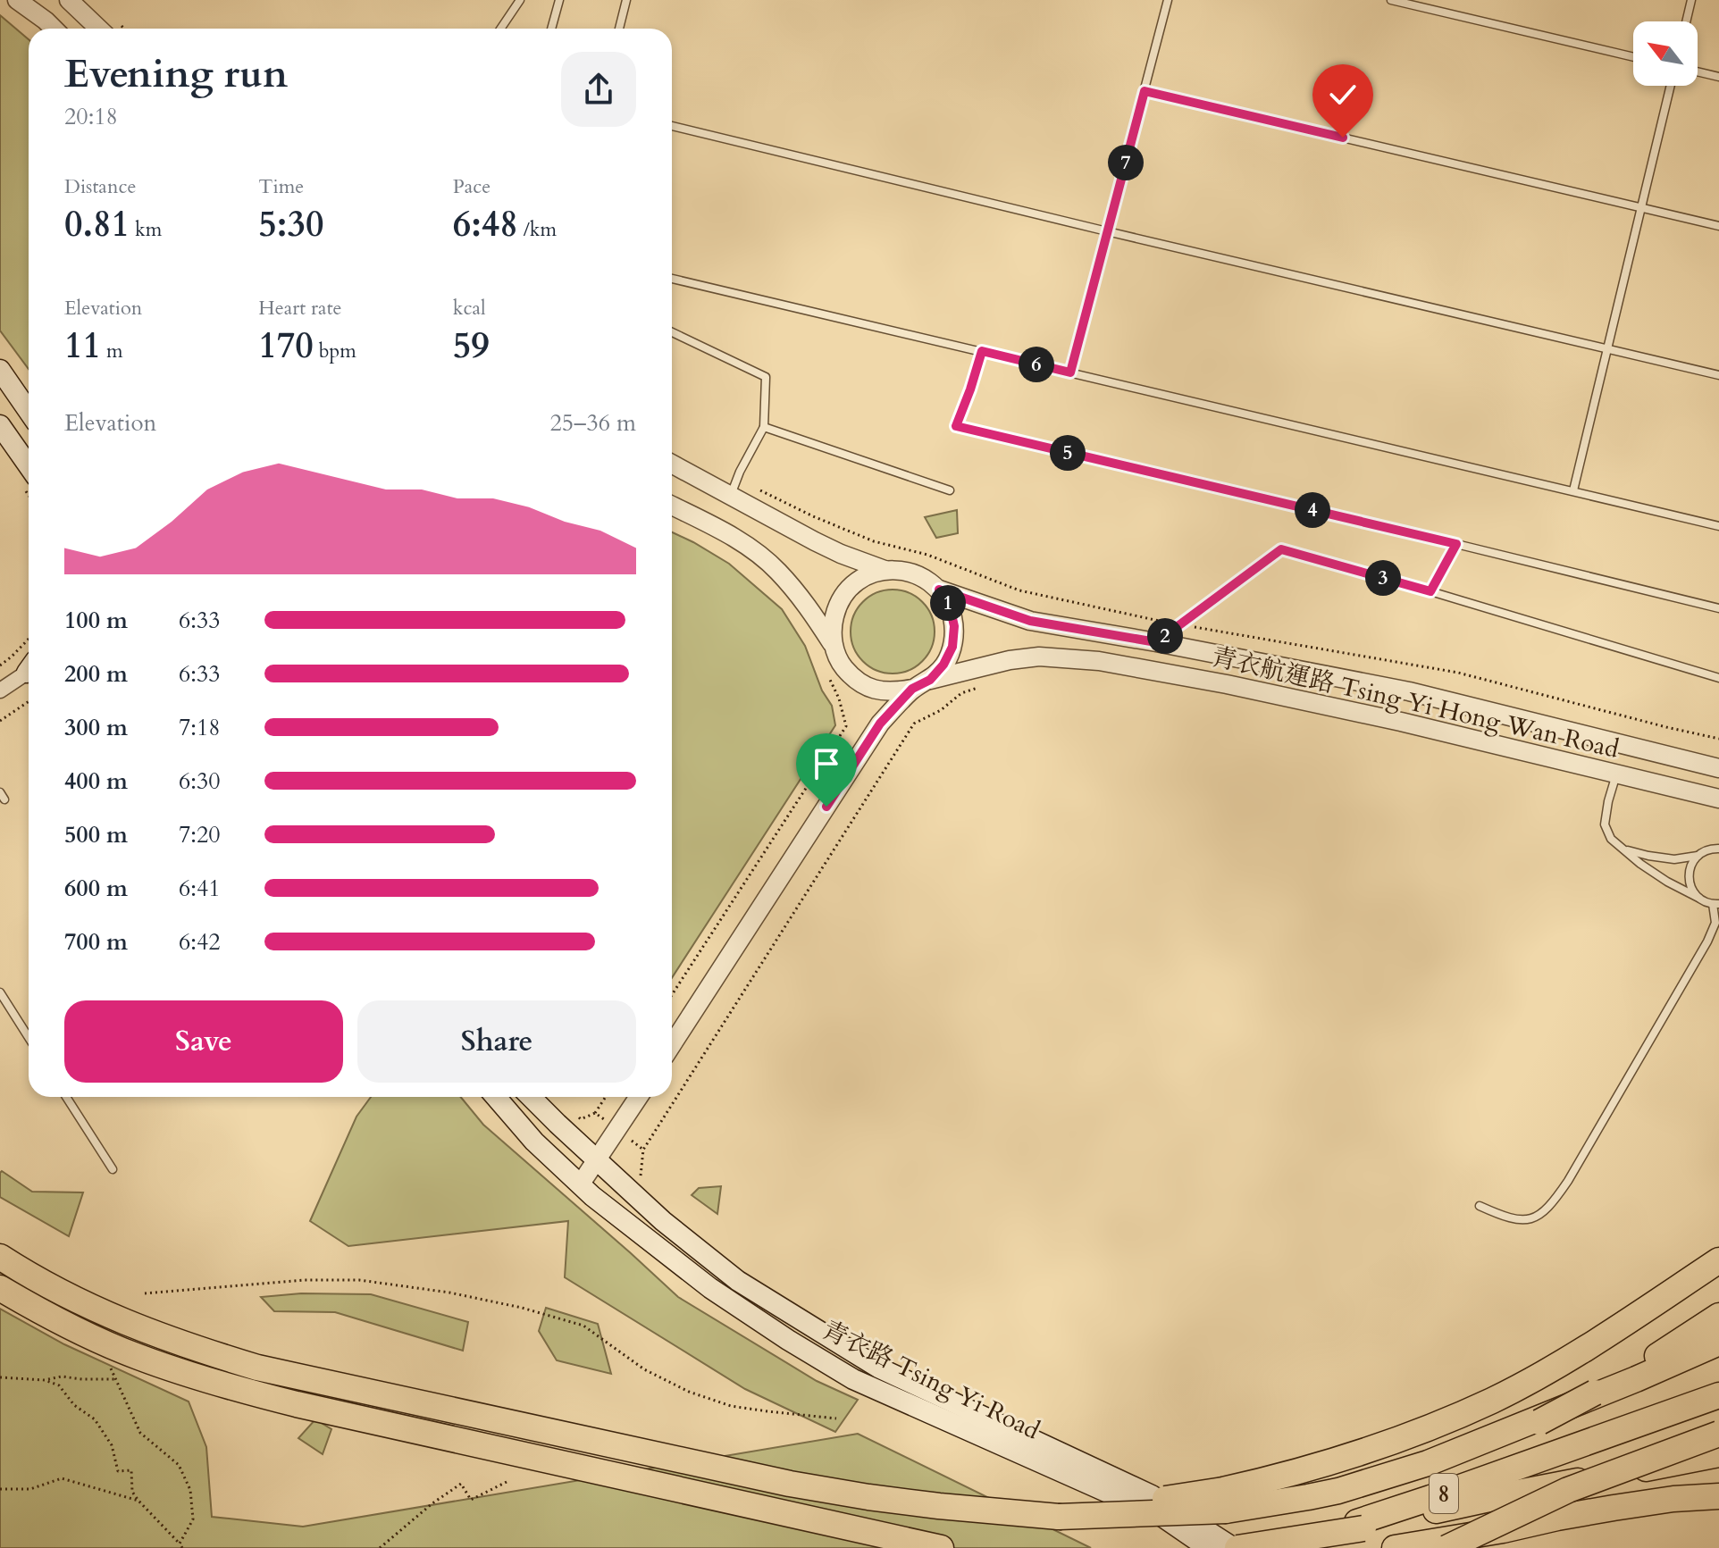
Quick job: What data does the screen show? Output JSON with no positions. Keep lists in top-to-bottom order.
{
  "streets": {
    "highway": ["8"],
    "main road": ["青衣路 Tsing Yi Road"],
    "street": ["青衣航運路 Tsing Yi Hong Wan Road"]
  },
  "north": "top left",
  "page": {
    "heading": ["Evening run", "20:18"],
    "pins": [
      "7",
      "6",
      "5",
      "4",
      "3",
      "1",
      "2"
    ],
    "stats": [
      ["Distance", "0.81 km"],
      ["Time", "5:30"],
      ["Pace", "6:48 /km"],
      ["Elevation", "11 m"],
      ["Heart rate", "170 bpm"],
      ["kcal", "59"]
    ],
    "chart": ["Elevation", "25–36 m"],
    "list": [
      {
        "name": "100 m",
        "note": "6:33"
      },
      {
        "name": "200 m",
        "note": "6:33"
      },
      {
        "name": "300 m",
        "note": "7:18"
      },
      {
        "name": "400 m",
        "note": "6:30"
      },
      {
        "name": "500 m",
        "note": "7:20"
      },
      {
        "name": "600 m",
        "note": "6:41"
      },
      {
        "name": "700 m",
        "note": "6:42"
      }
    ],
    "buttons": ["Save", "Share"]
  }
}
